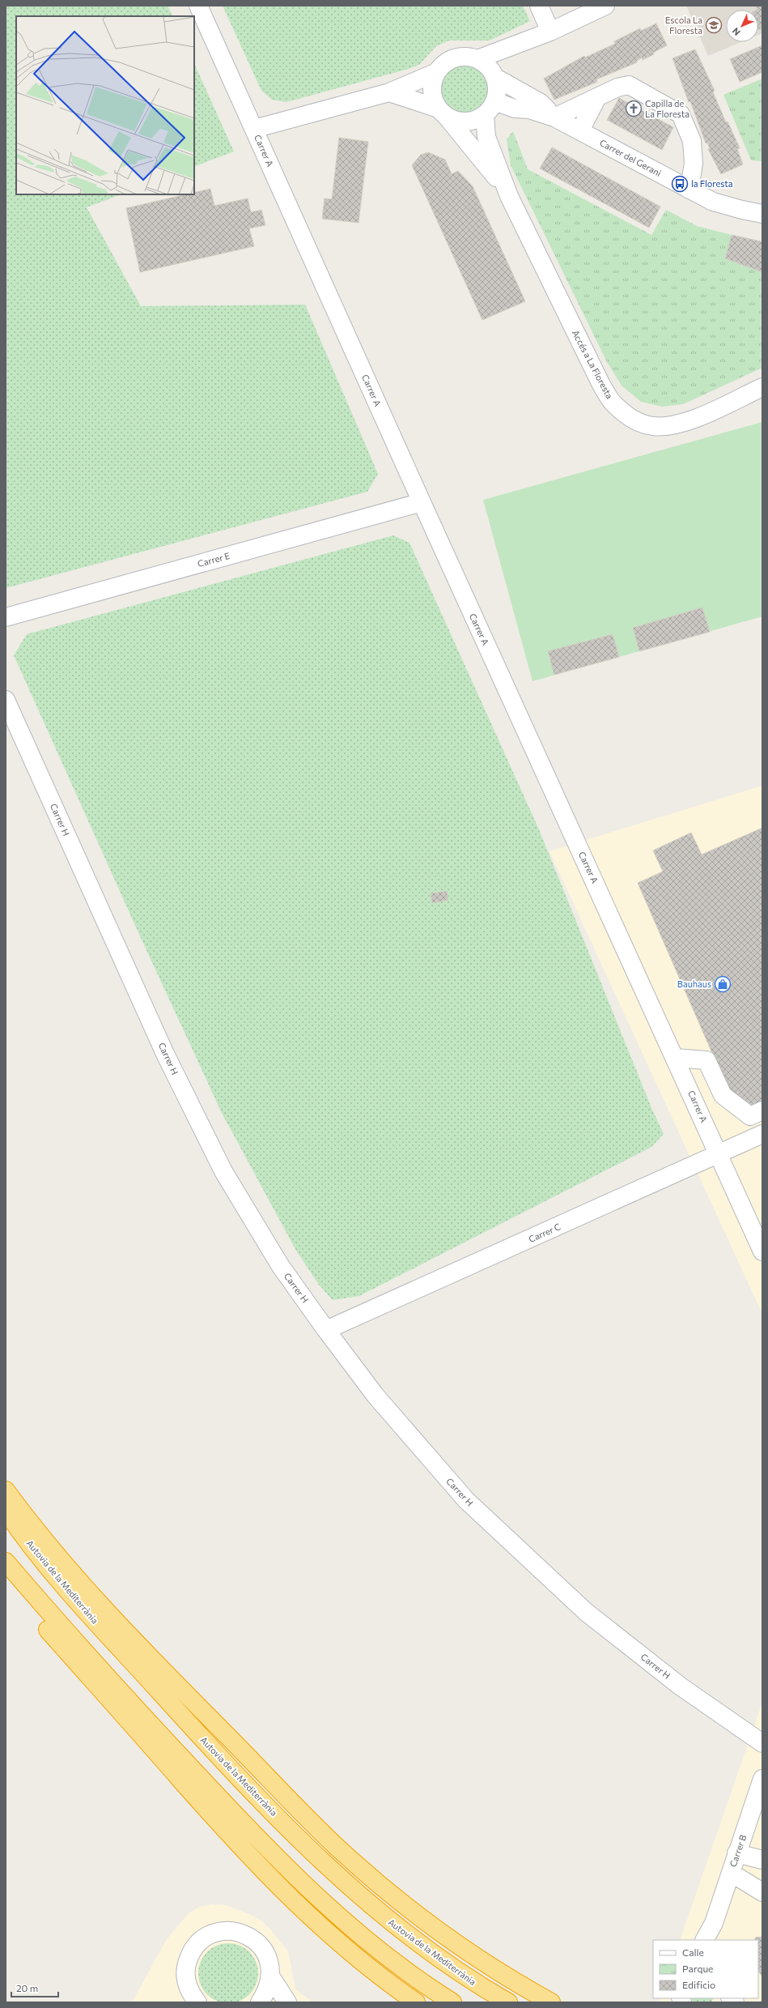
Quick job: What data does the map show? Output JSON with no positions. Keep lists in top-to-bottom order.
{
  "streets": {
    "highway": ["Autovia de la Mediterrània"],
    "street": [
      "Carrer A",
      "Carrer del Gerani",
      "Accés a La Floresta",
      "Carrer E",
      "Carrer H",
      "Carrer C",
      "Carrer B"
    ]
  },
  "crossings": [
    ["Carrer A", "Carrer E"],
    ["Carrer A", "Carrer C"],
    ["Carrer del Gerani", "Accés a La Floresta"],
    ["Carrer H", "Carrer C"]
  ],
  "places": {
    "school or university": ["Escola La Floresta"],
    "church": ["Capilla de La Floresta"],
    "bus stop": ["la Floresta"],
    "shop": ["Bauhaus"]
  },
  "legend": ["Calle", "Parque", "Edificio"],
  "scale_bar": "20 m",
  "north": "bottom left"
}
